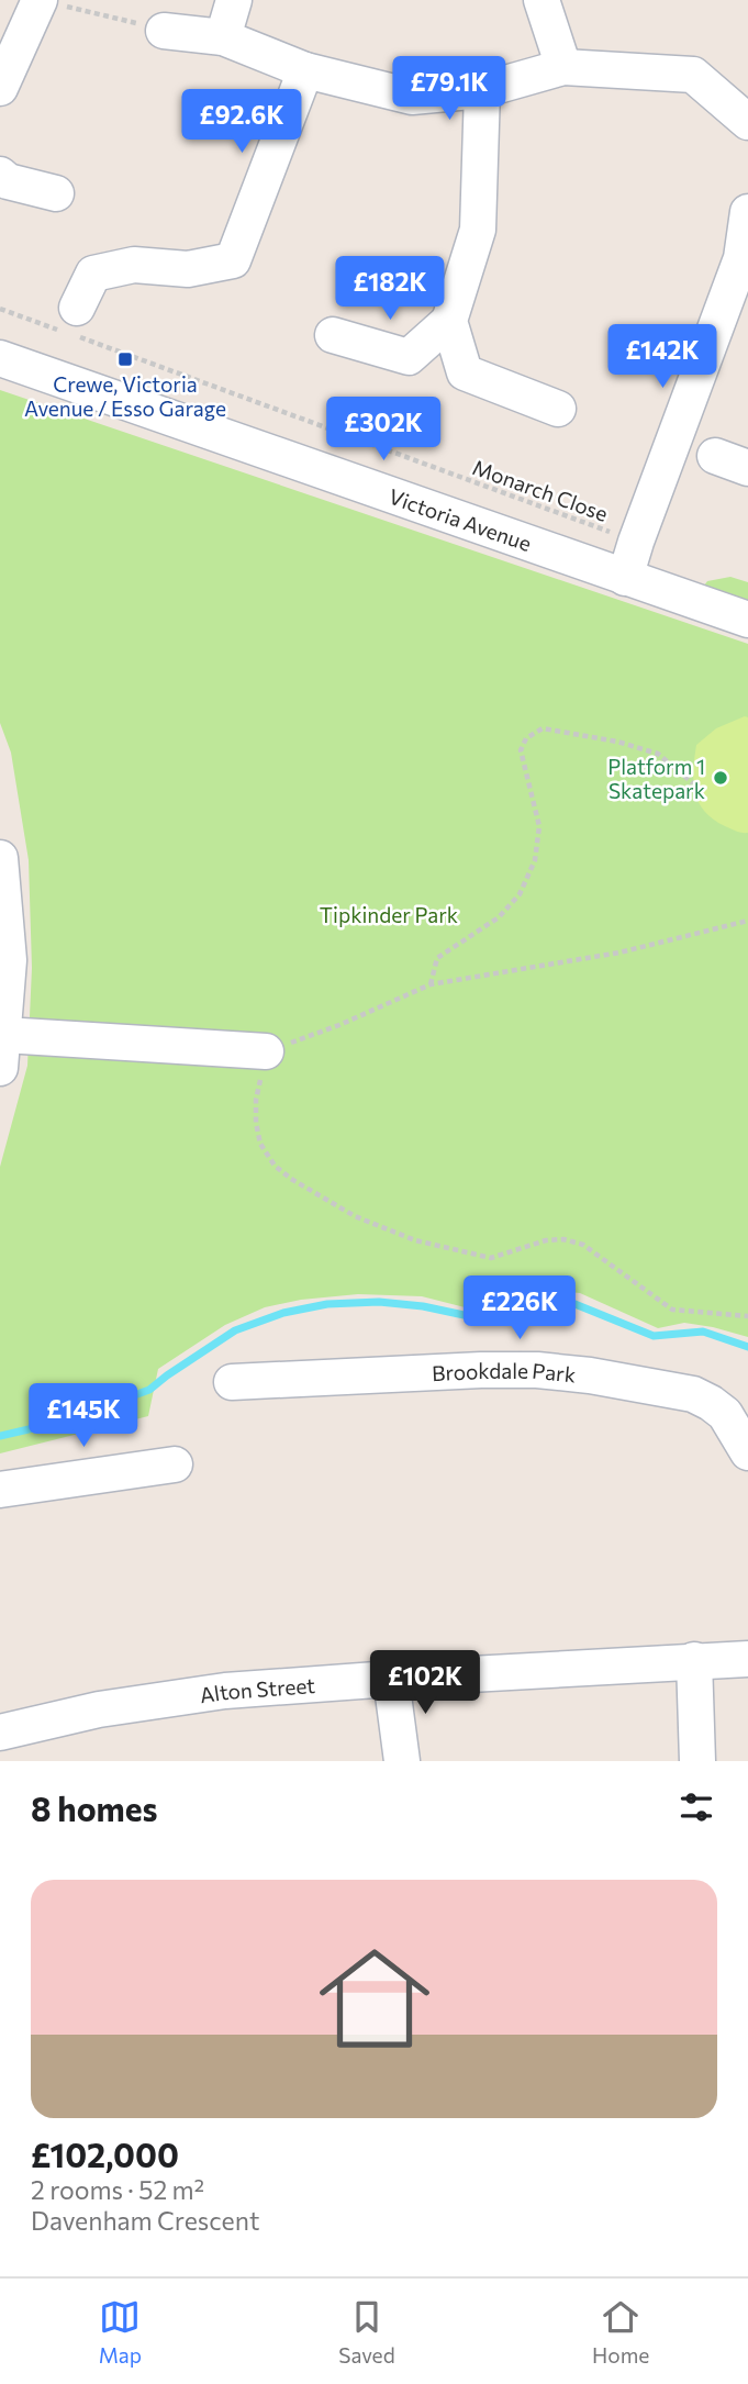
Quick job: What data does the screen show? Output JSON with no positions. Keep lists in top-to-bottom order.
{
  "streets": {
    "street": ["Victoria Avenue", "Brookdale Park", "Alton Street"],
    "path": ["Monarch Close"]
  },
  "parks": ["Tipkinder Park"],
  "places": {
    "transit": ["Crewe, Victoria Avenue / Esso Garage"],
    "other": ["Platform 1 Skatepark"]
  },
  "page": {
    "price": [
      "£79.1K",
      "£92.6K",
      "£182K",
      "£142K",
      "£302K",
      "£226K",
      "£145K",
      "£102K"
    ],
    "heading": "8 homes",
    "list": [
      {
        "name": "£102,000",
        "note": "2 rooms · 52 m² · Davenham Crescent"
      }
    ],
    "tabs": ["Map", "Saved", "Home"]
  }
}
